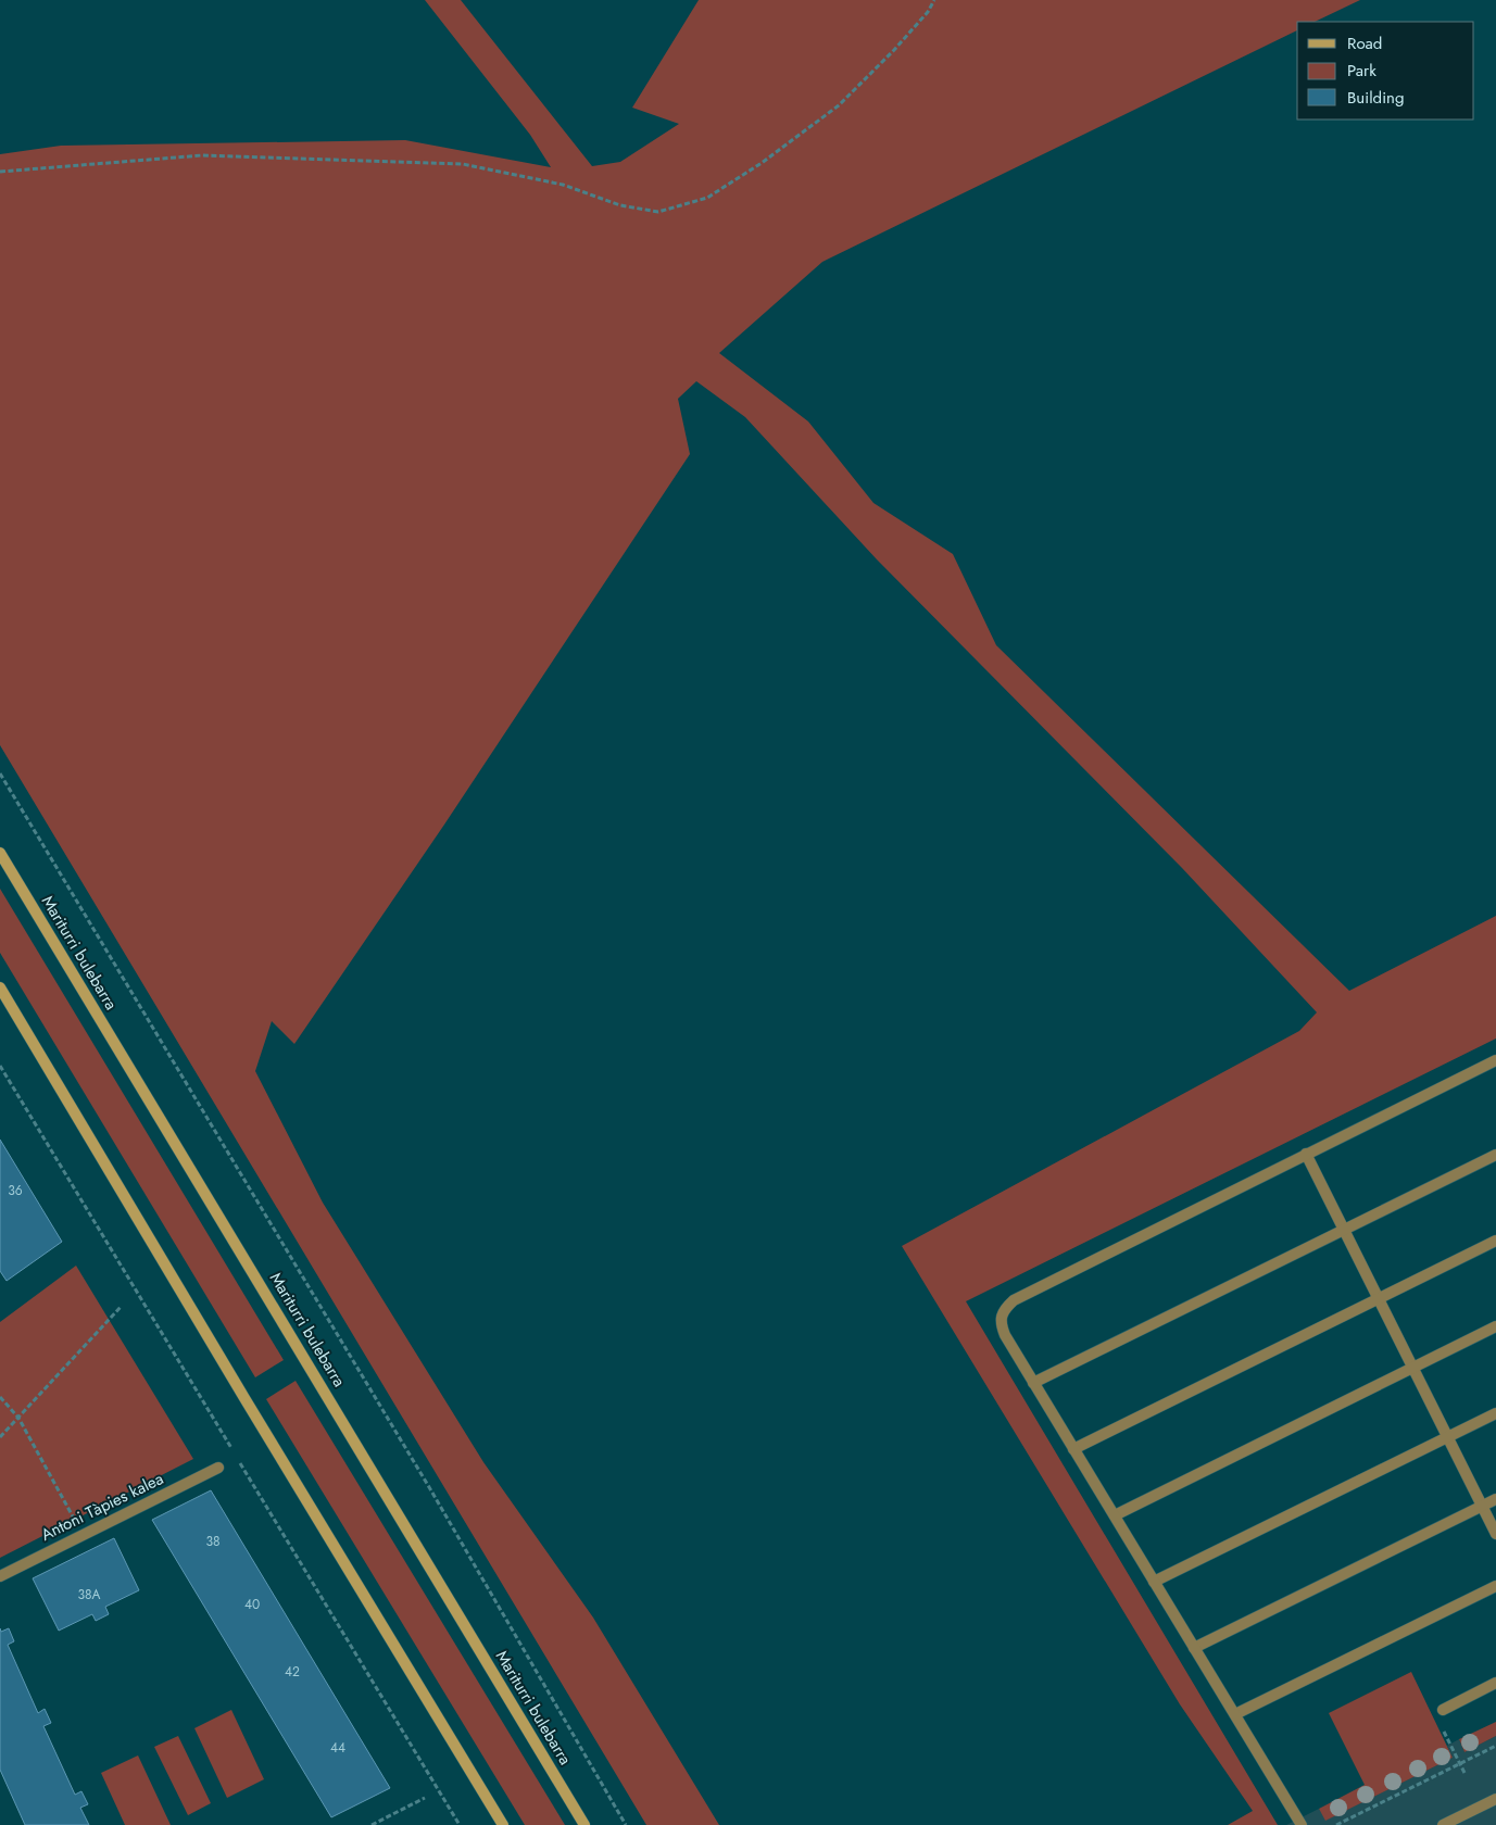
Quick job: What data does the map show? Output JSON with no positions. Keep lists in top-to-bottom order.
{
  "streets": {
    "main road": ["Mariturri bulebarra"],
    "street": ["Antoni Tàpies kalea"]
  },
  "house_numbers": [
    "36",
    "38",
    "38A",
    "40",
    "42",
    "44"
  ],
  "legend": ["Road", "Park", "Building"]
}
